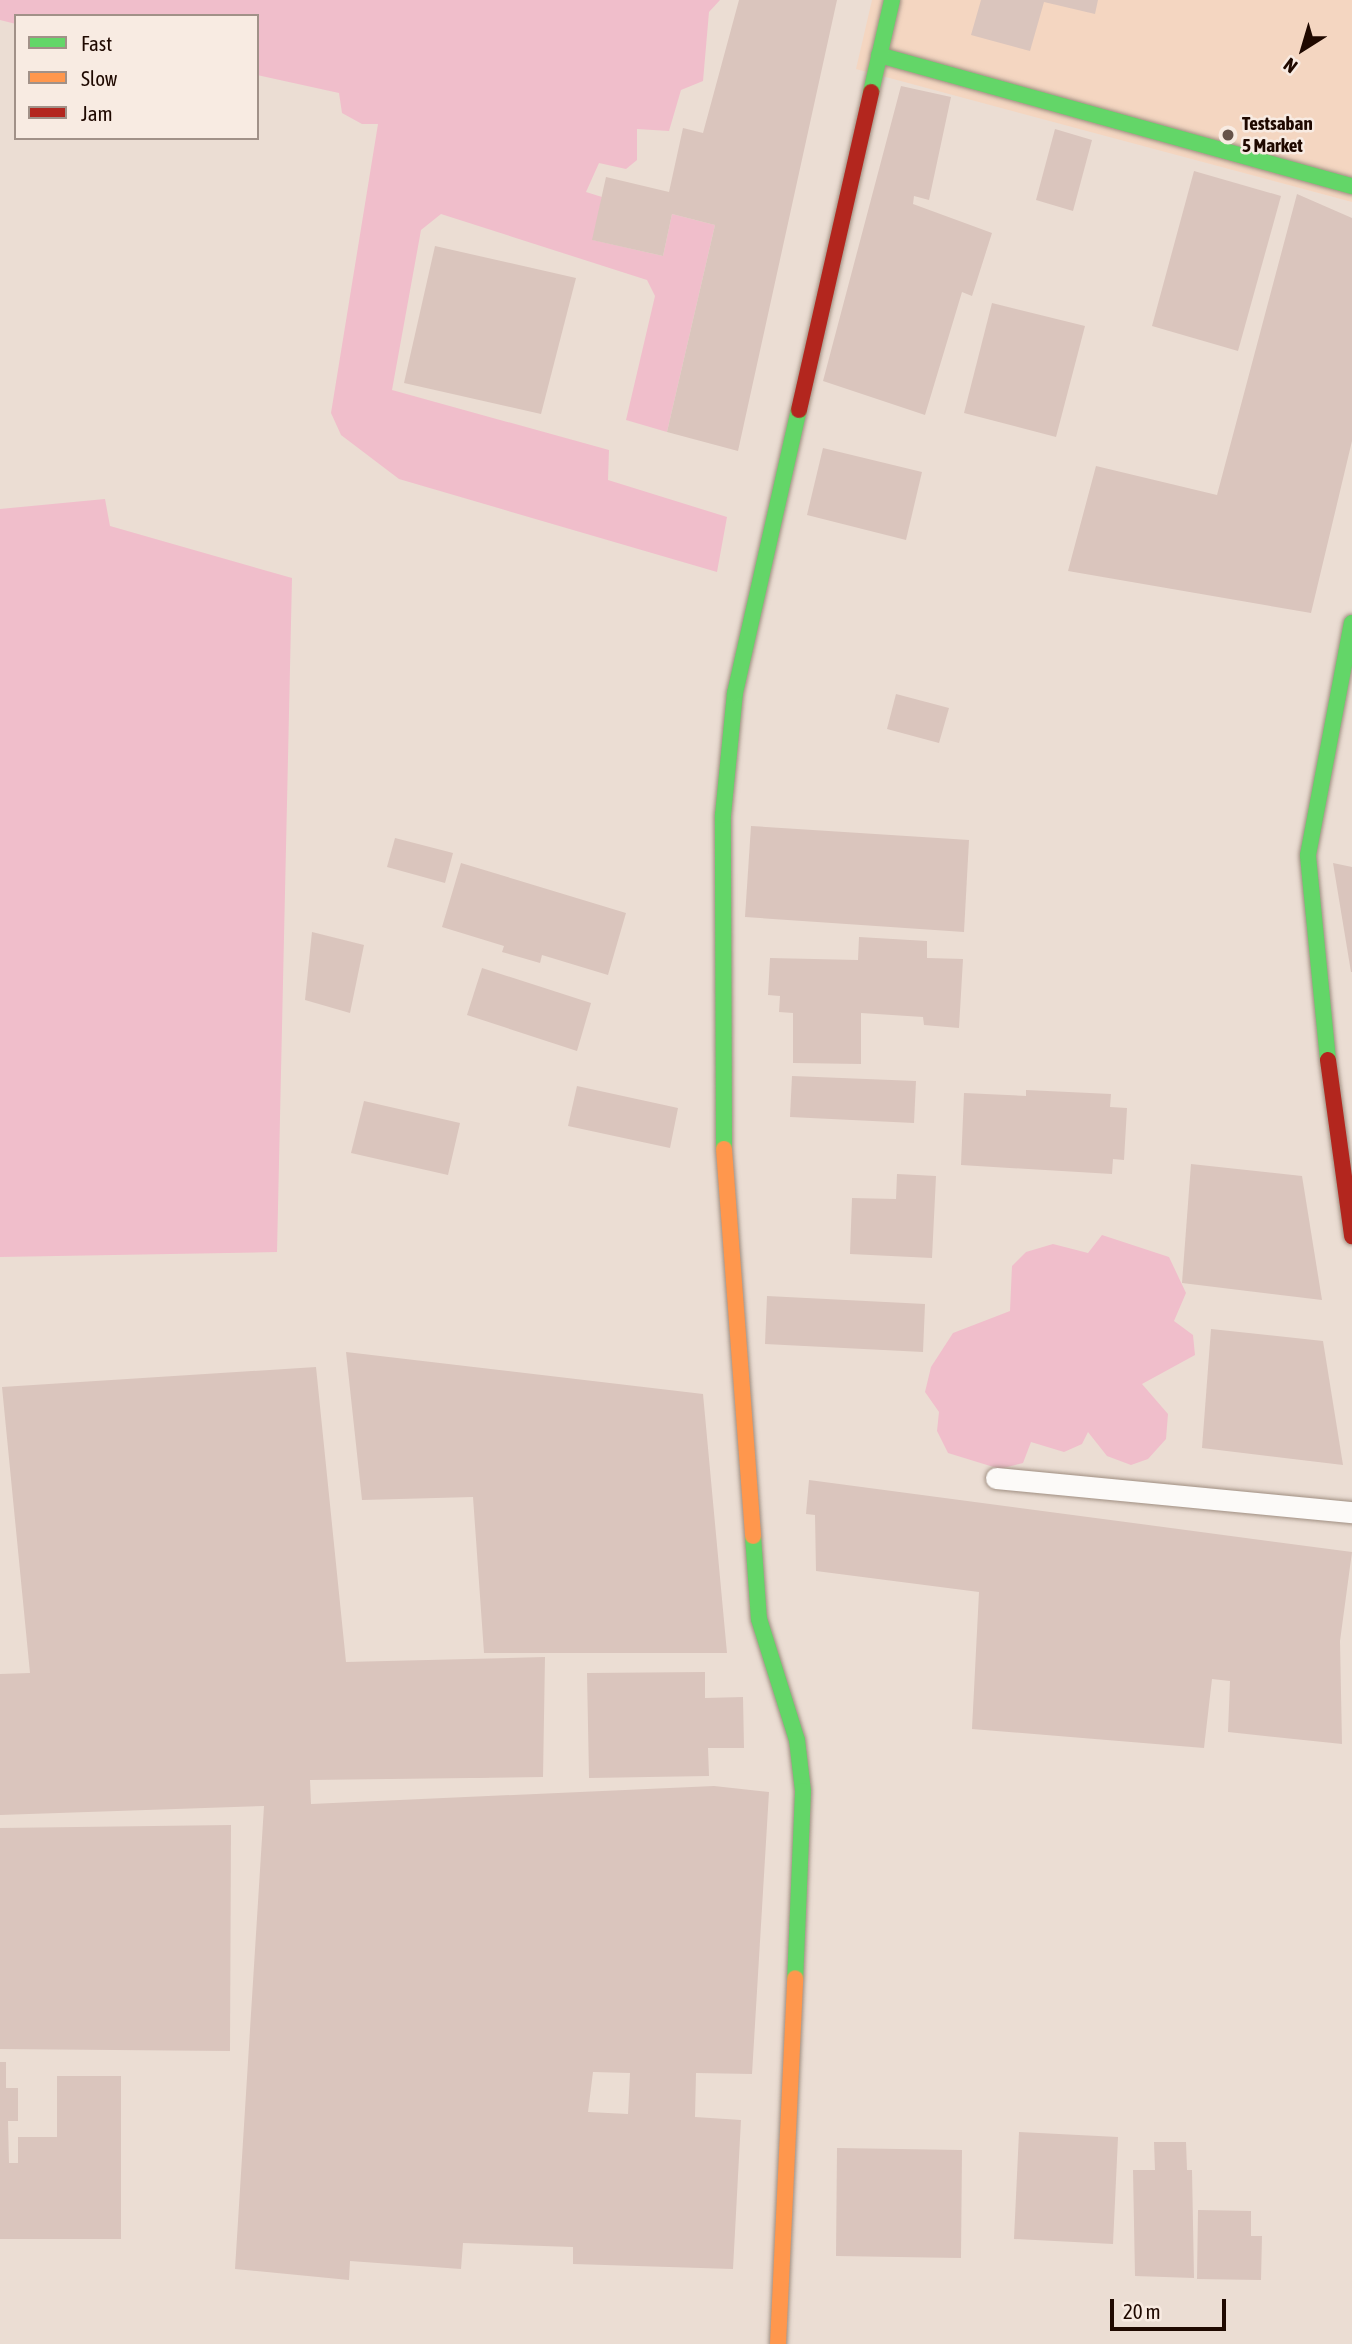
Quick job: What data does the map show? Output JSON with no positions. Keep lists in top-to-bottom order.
{
  "places": ["Testsaban 5 Market"],
  "legend": ["Fast", "Slow", "Jam"],
  "scale_bar": "20 m",
  "north": "bottom left"
}
